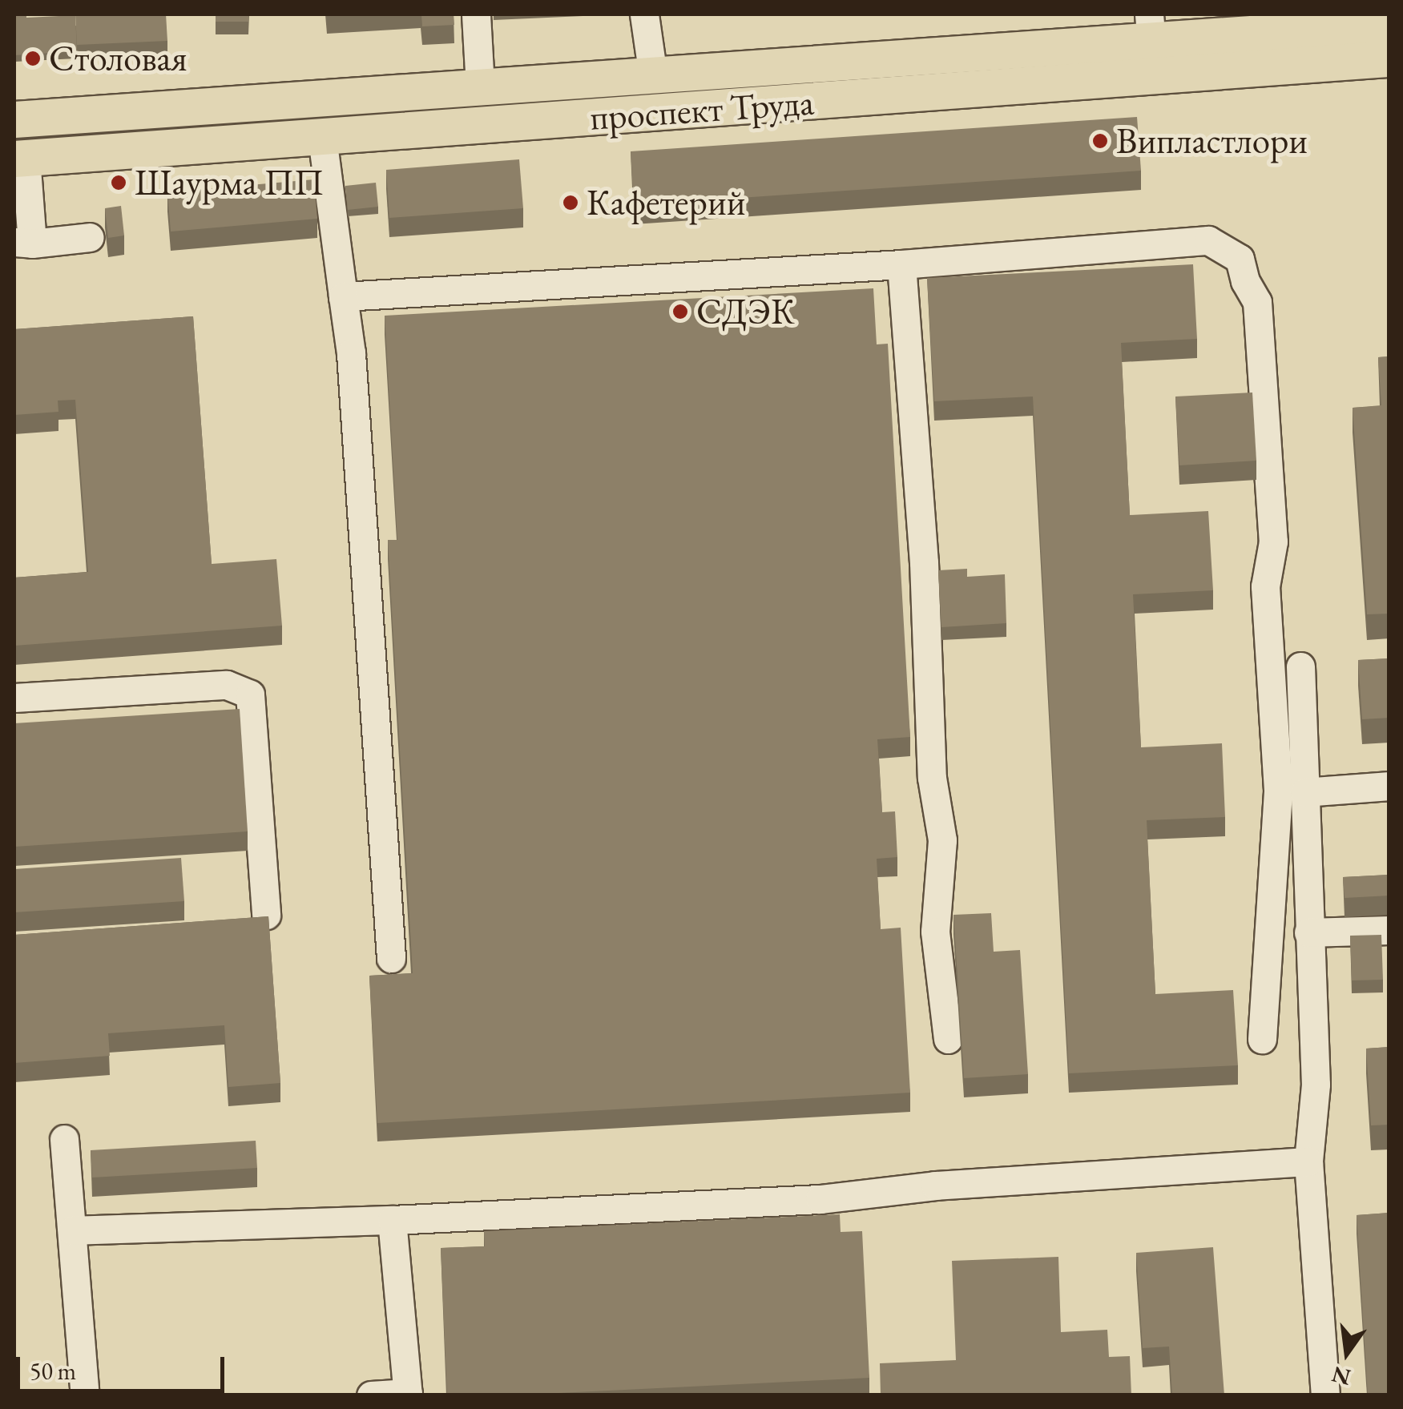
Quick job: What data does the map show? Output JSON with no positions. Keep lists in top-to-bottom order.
{
  "streets": {
    "main road": ["проспект Труда"]
  },
  "places": [
    "Столовая",
    "Випластлори",
    "Шаурма ПП",
    "Кафетерий",
    "СДЭК"
  ],
  "scale_bar": "50 m",
  "north": "bottom"
}
